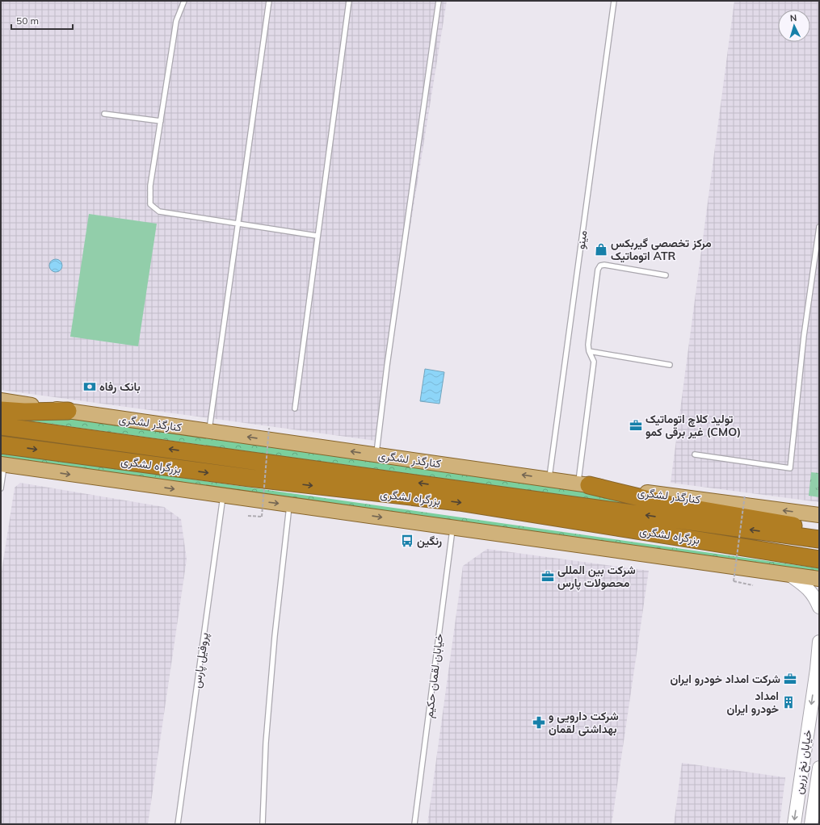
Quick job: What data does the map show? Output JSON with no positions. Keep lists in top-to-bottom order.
{
  "streets": {
    "highway": ["بزرگراه لشگری"],
    "main road": ["کنارگذر لشگری"],
    "street": ["خیابان نخ زرین"],
    "lane": ["مینو", "پروفیل پارس", "خیابان لقمان حکیم"]
  },
  "crossings": [
    ["مینو", "کنارگذر لشگری"]
  ],
  "places": {
    "shop": ["مرکز تخصصی گیربکس اتوماتیک ATR"],
    "bank": ["بانک رفاه"],
    "office": ["تولید کلاچ اتوماتیک غیر برقی کمو (CMO)", "شرکت بین المللی محصولات پارس", "شرکت امداد خودرو ایران"],
    "bus stop": ["رنگین"],
    "building": ["امداد خودرو ایران"],
    "pharmacy": ["شرکت دارویی و بهداشتی لقمان"]
  },
  "scale_bar": "50 m",
  "north": "top"
}
